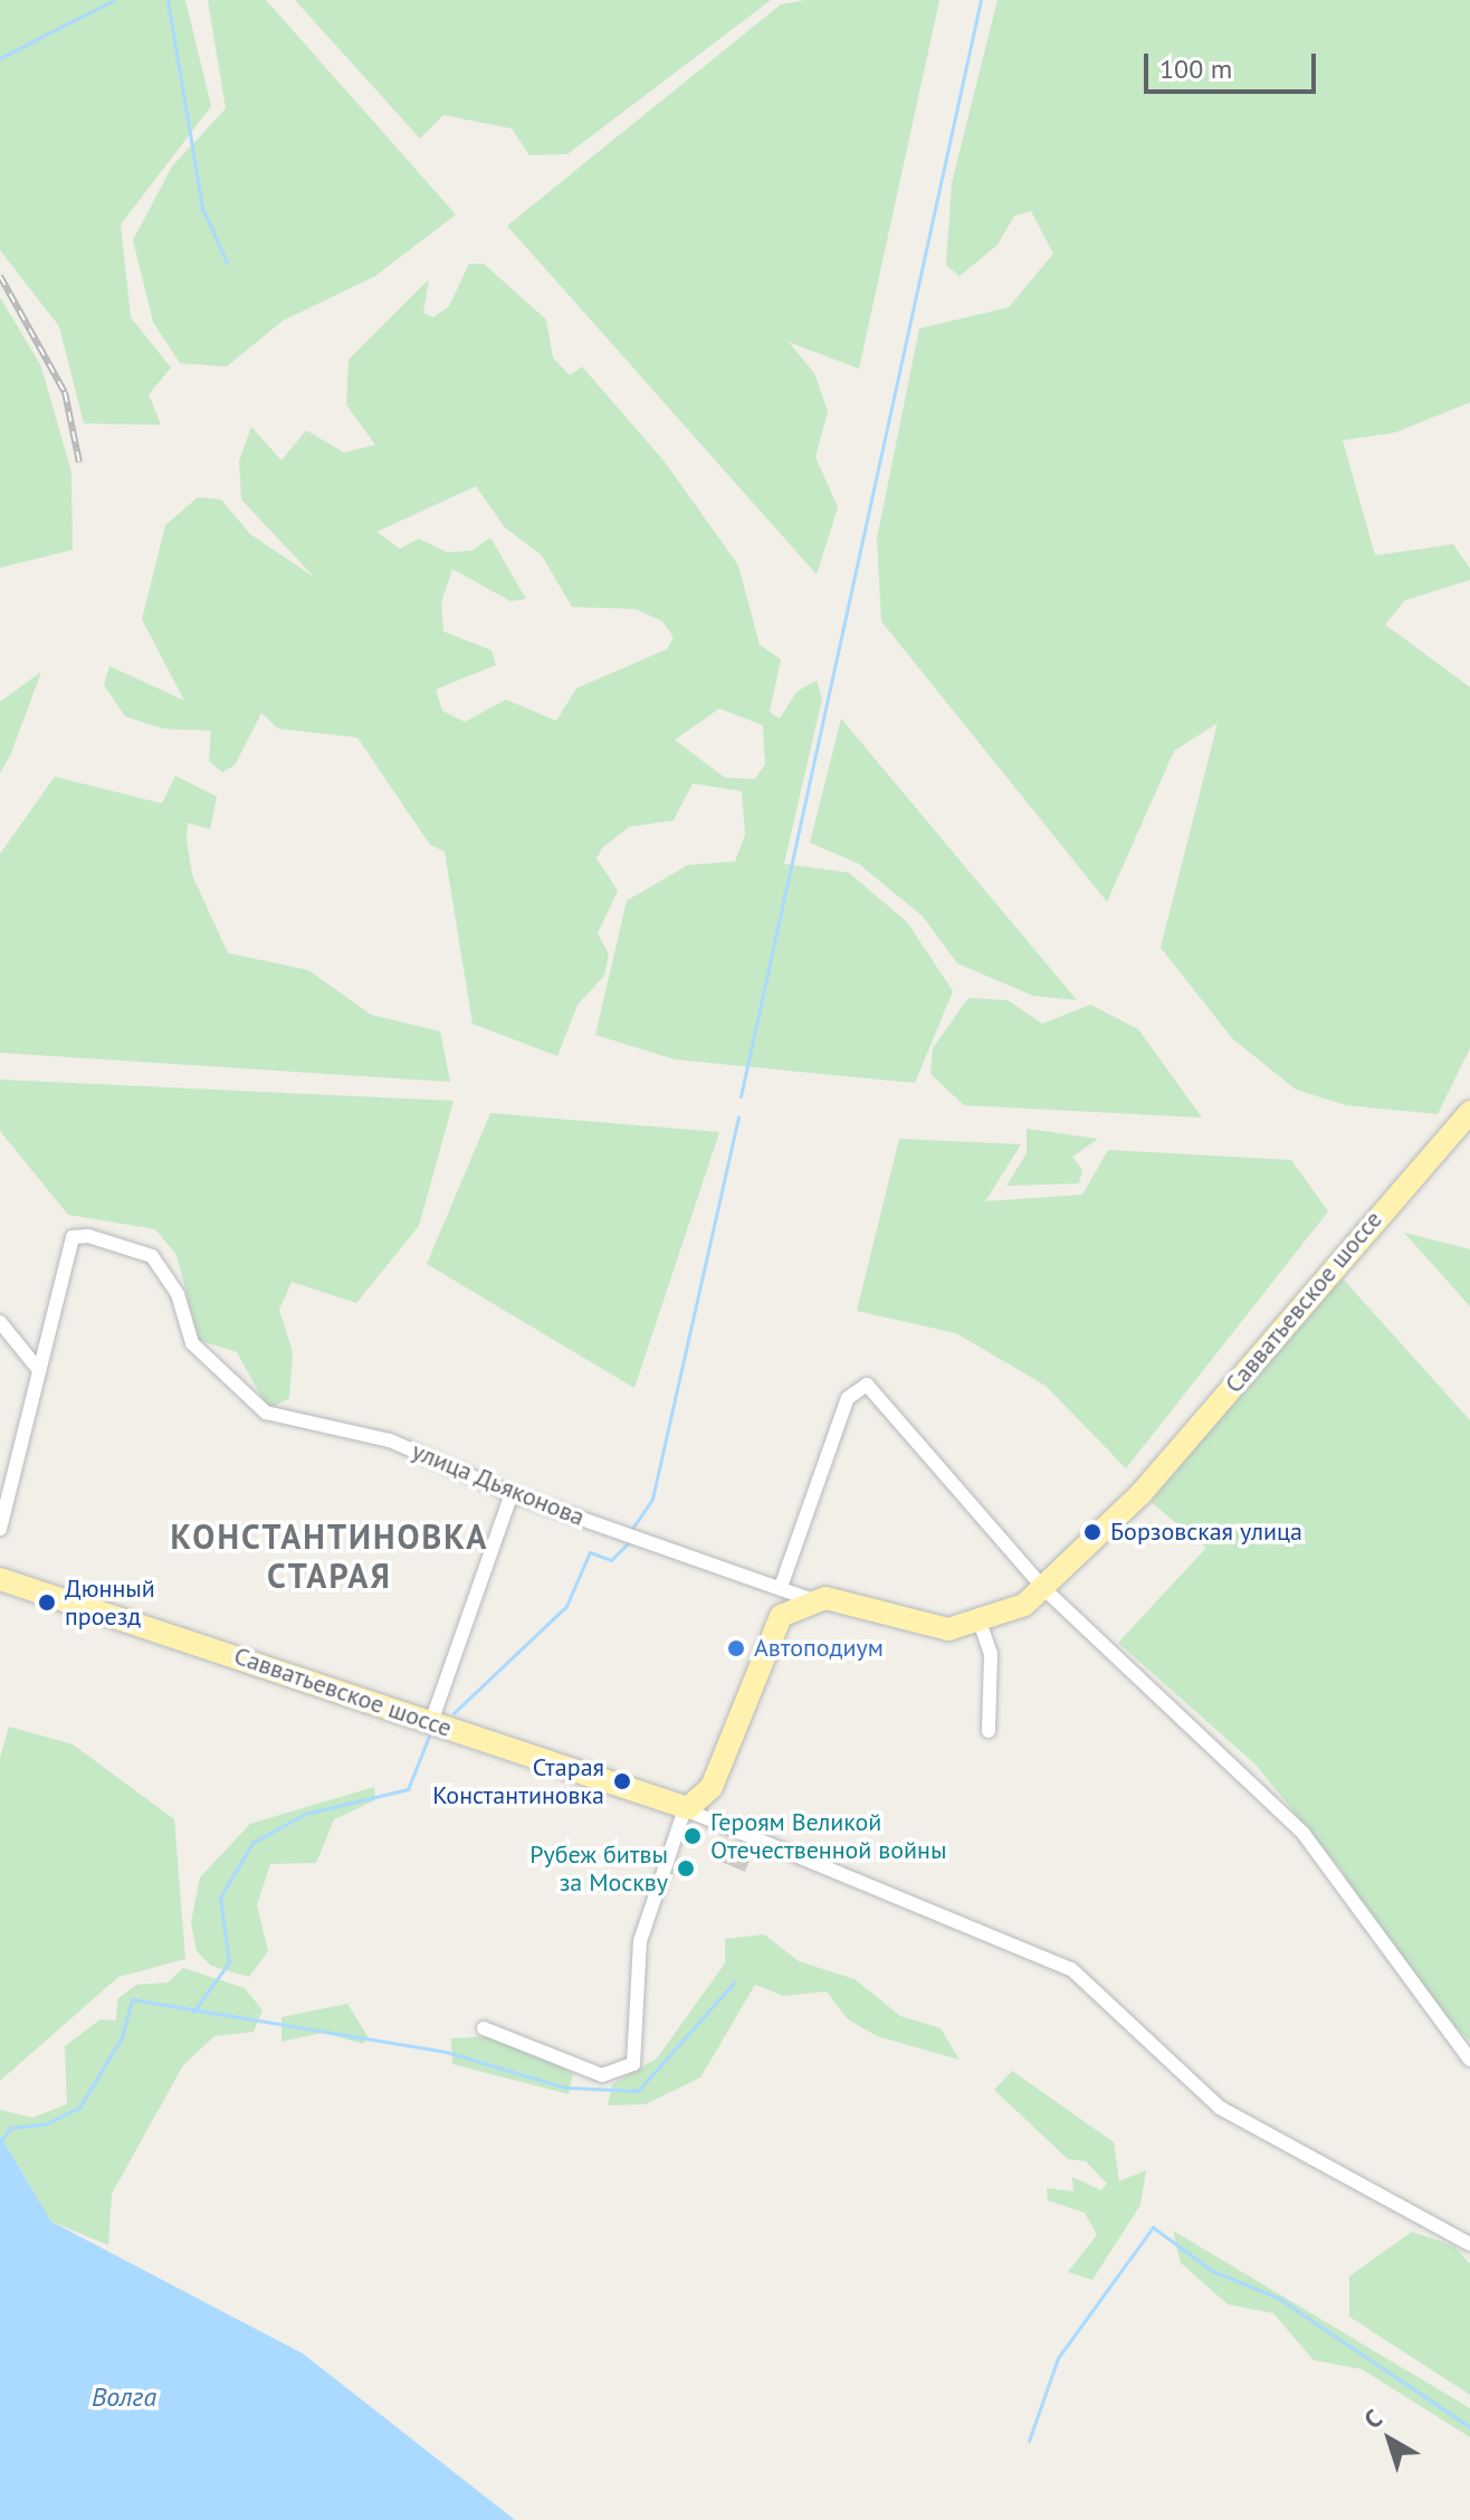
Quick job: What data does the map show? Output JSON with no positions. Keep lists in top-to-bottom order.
{
  "streets": {
    "main road": ["Савватьевское шоссе", "улица Дьяконова"]
  },
  "crossings": [
    ["Савватьевское шоссе", "улица Дьяконова"]
  ],
  "districts": ["КОНСТАНТИНОВКА СТАРАЯ"],
  "water": ["Волга"],
  "places": [
    "Борзовская улица",
    "Дюнный проезд",
    "Автоподиум",
    "Старая Константиновка",
    "Героям Великой Отечественной войны",
    "Рубеж битвы за Москву"
  ],
  "scale_bar": "100 m",
  "north": "top left"
}
